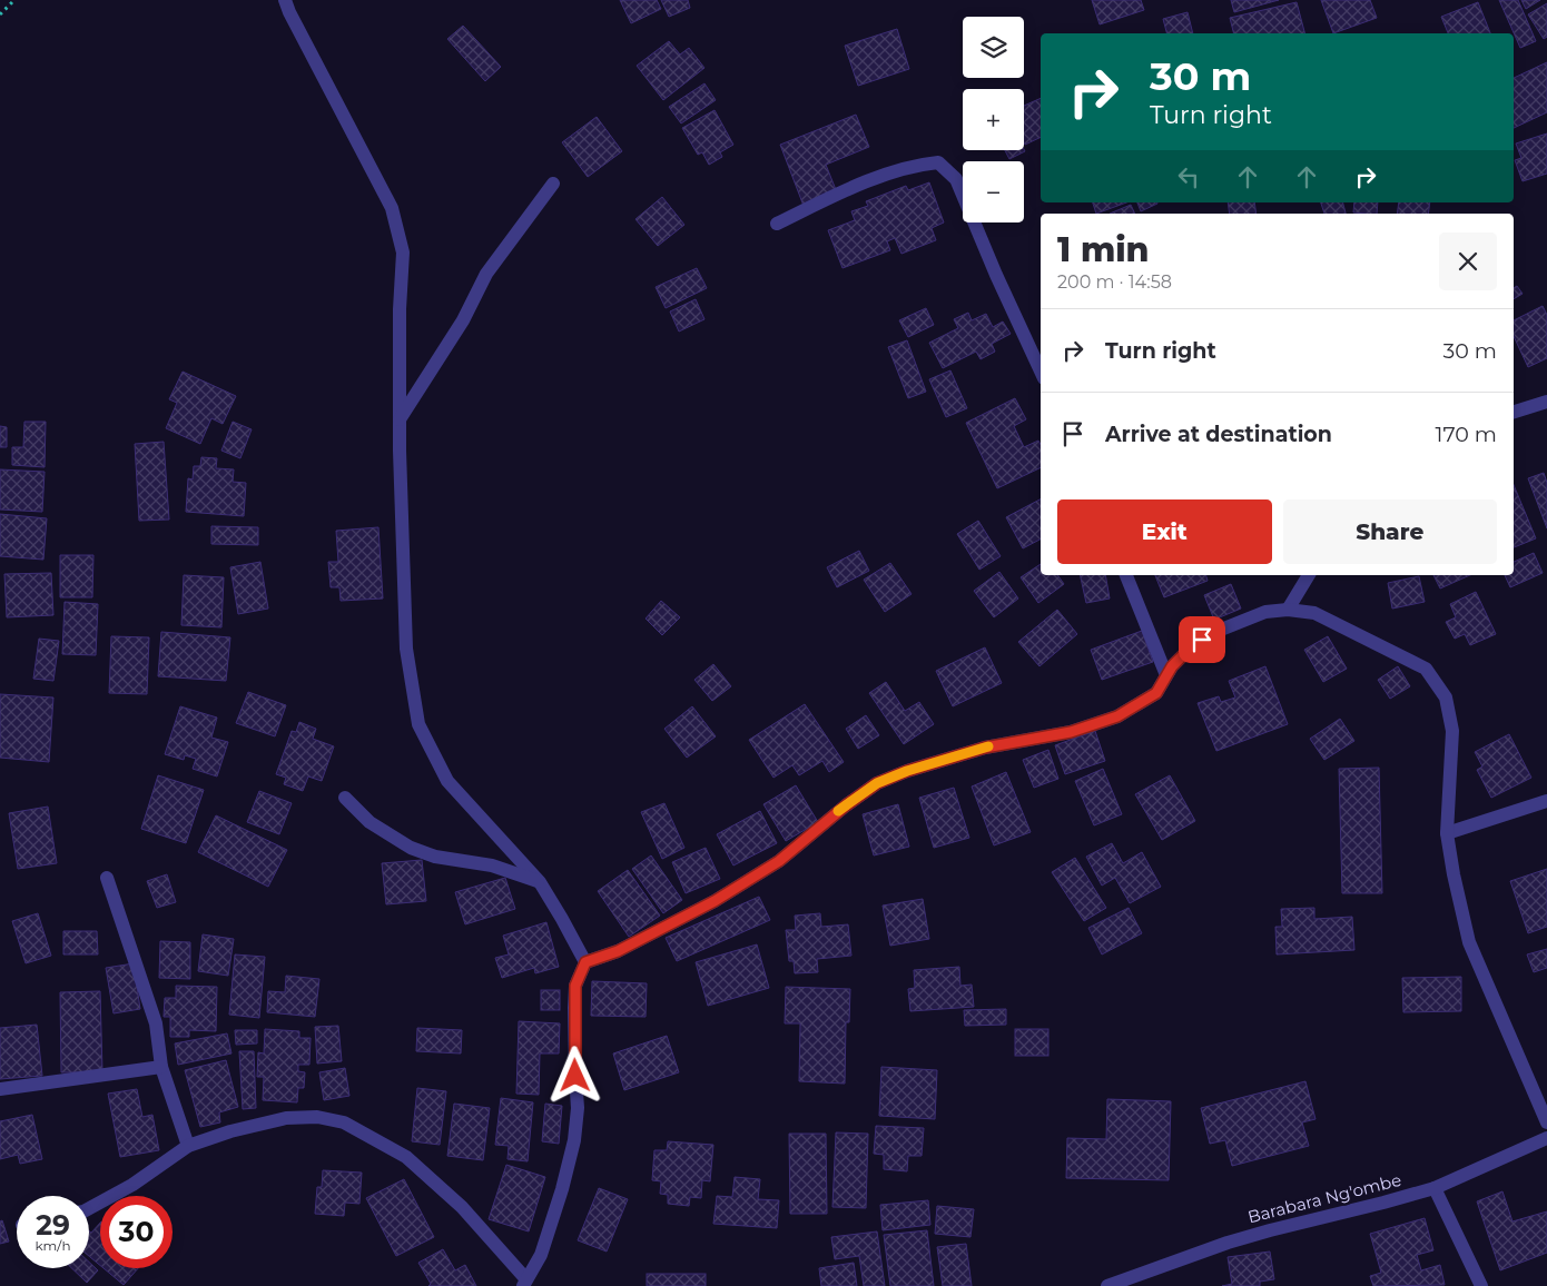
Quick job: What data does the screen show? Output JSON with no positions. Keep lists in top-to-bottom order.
{
  "streets": {
    "street": ["Barabara Ng'ombe"]
  },
  "page": {
    "map_buttons": ["+", "−"],
    "turn": ["30 m", "Turn right"],
    "heading": ["1 min", "200 m · 14:58"],
    "list": [
      {
        "name": "Turn right",
        "value": "30 m"
      },
      {
        "name": "Arrive at destination",
        "value": "170 m"
      }
    ],
    "buttons": ["Exit", "Share"],
    "speed": "29 km/h",
    "limit": "30"
  }
}
